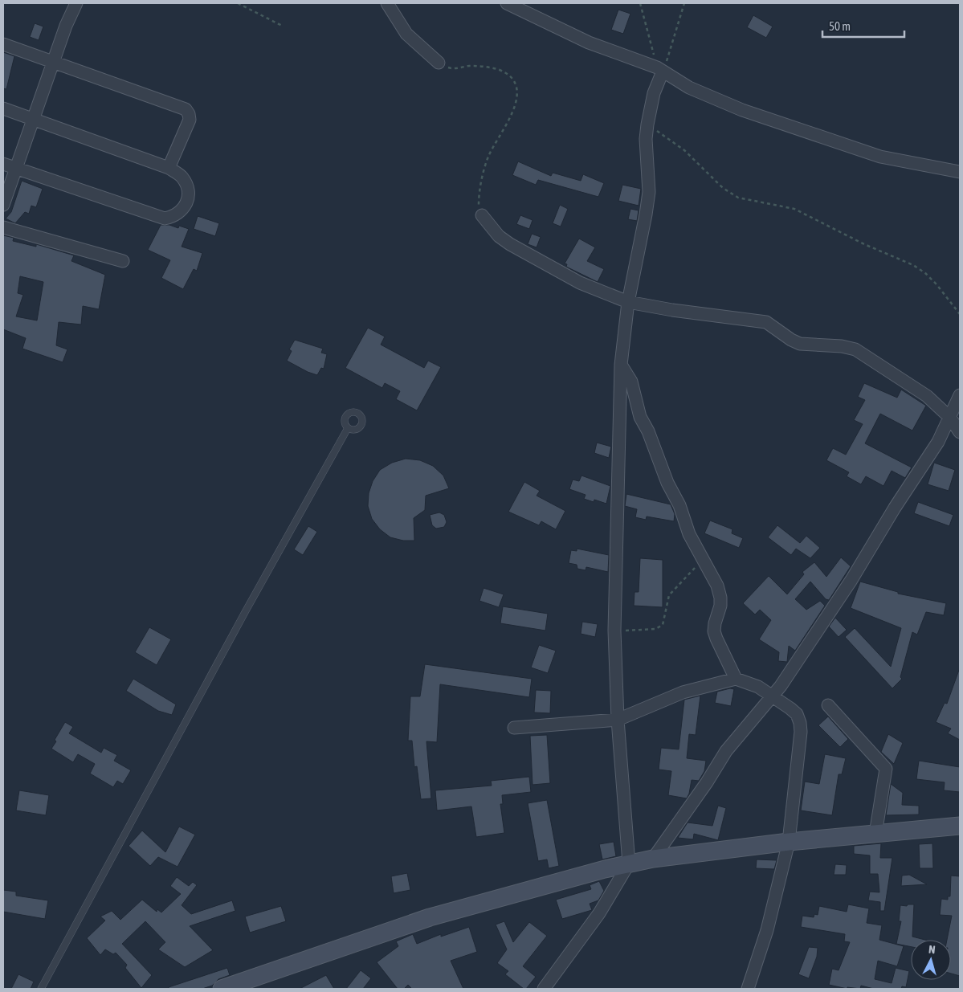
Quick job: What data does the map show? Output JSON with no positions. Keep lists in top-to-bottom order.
{
  "scale_bar": "50 m",
  "north": "top"
}
